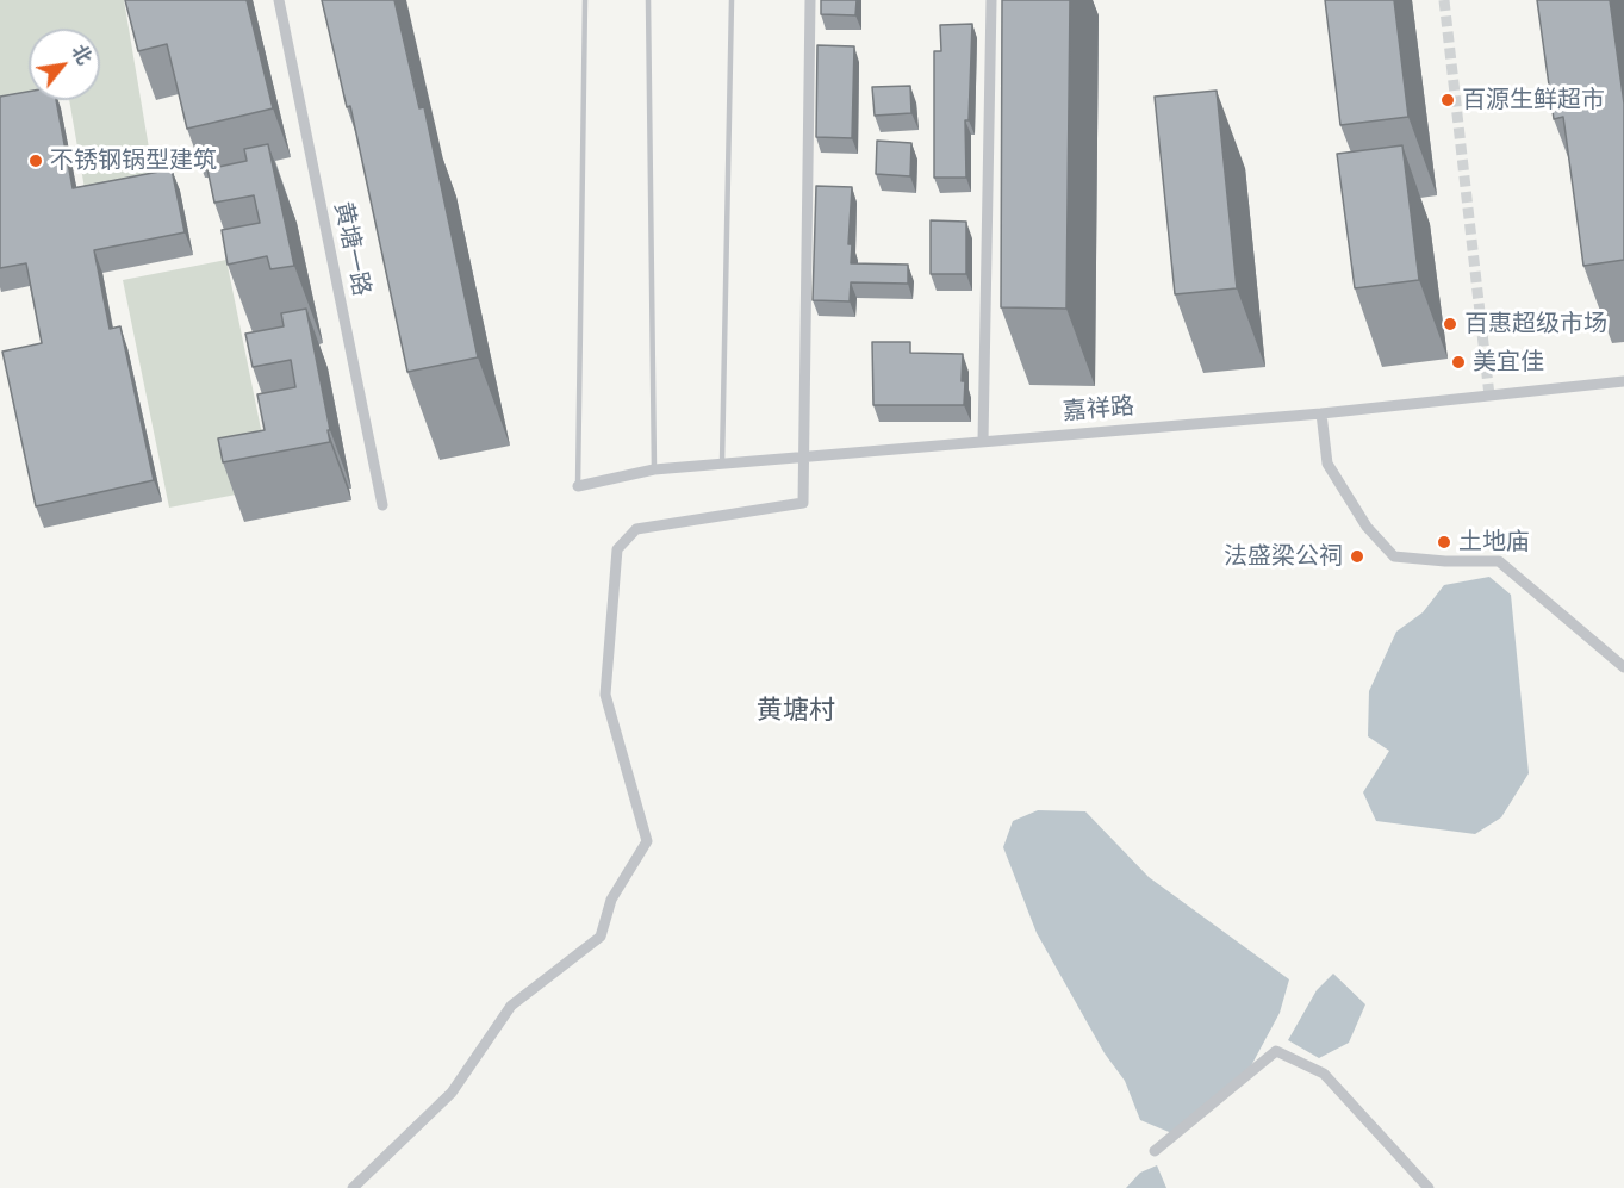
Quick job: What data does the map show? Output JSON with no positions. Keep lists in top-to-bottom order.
{
  "streets": {
    "street": ["黄塘一路", "嘉祥路"]
  },
  "districts": ["黄塘村"],
  "places": [
    "百源生鲜超市",
    "不锈钢锅型建筑",
    "百惠超级市场",
    "美宜佳",
    "土地庙",
    "法盛梁公祠"
  ],
  "north": "top right"
}
